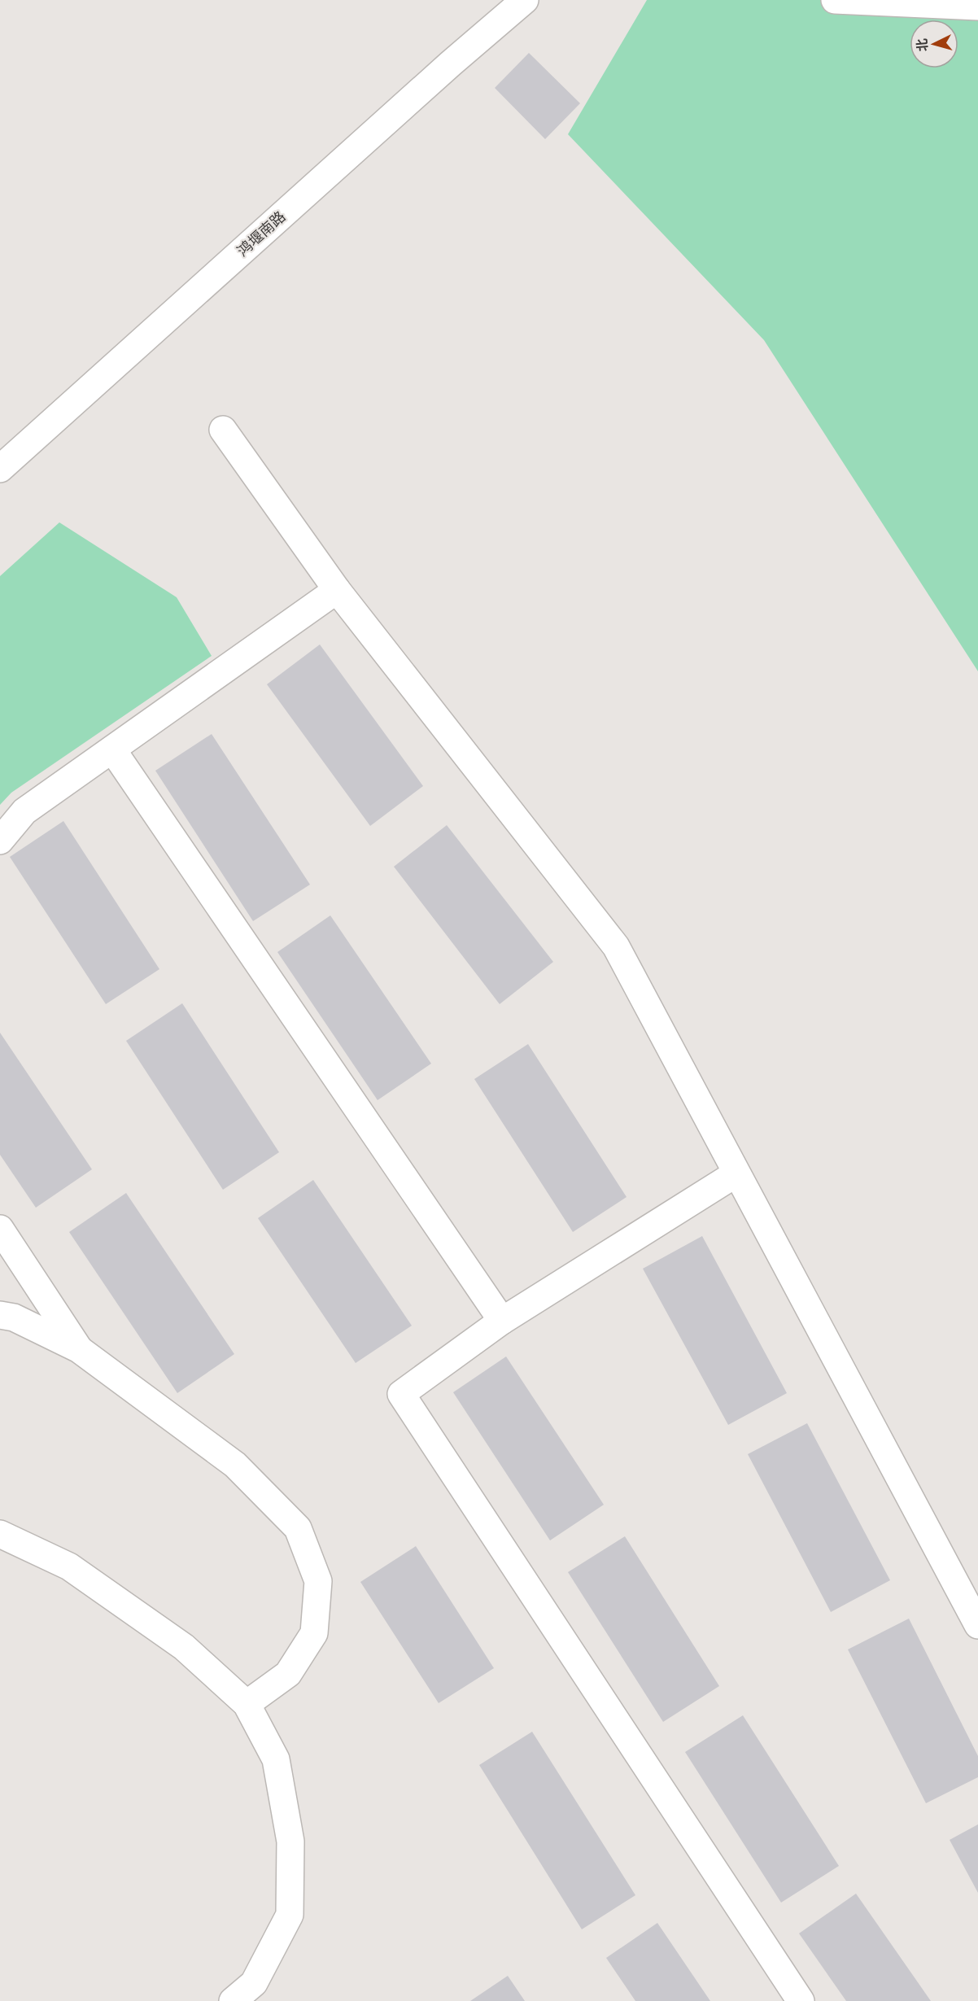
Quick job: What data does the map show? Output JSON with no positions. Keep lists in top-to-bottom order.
{
  "streets": {
    "street": ["鸿堰南路"]
  },
  "north": "left"
}
